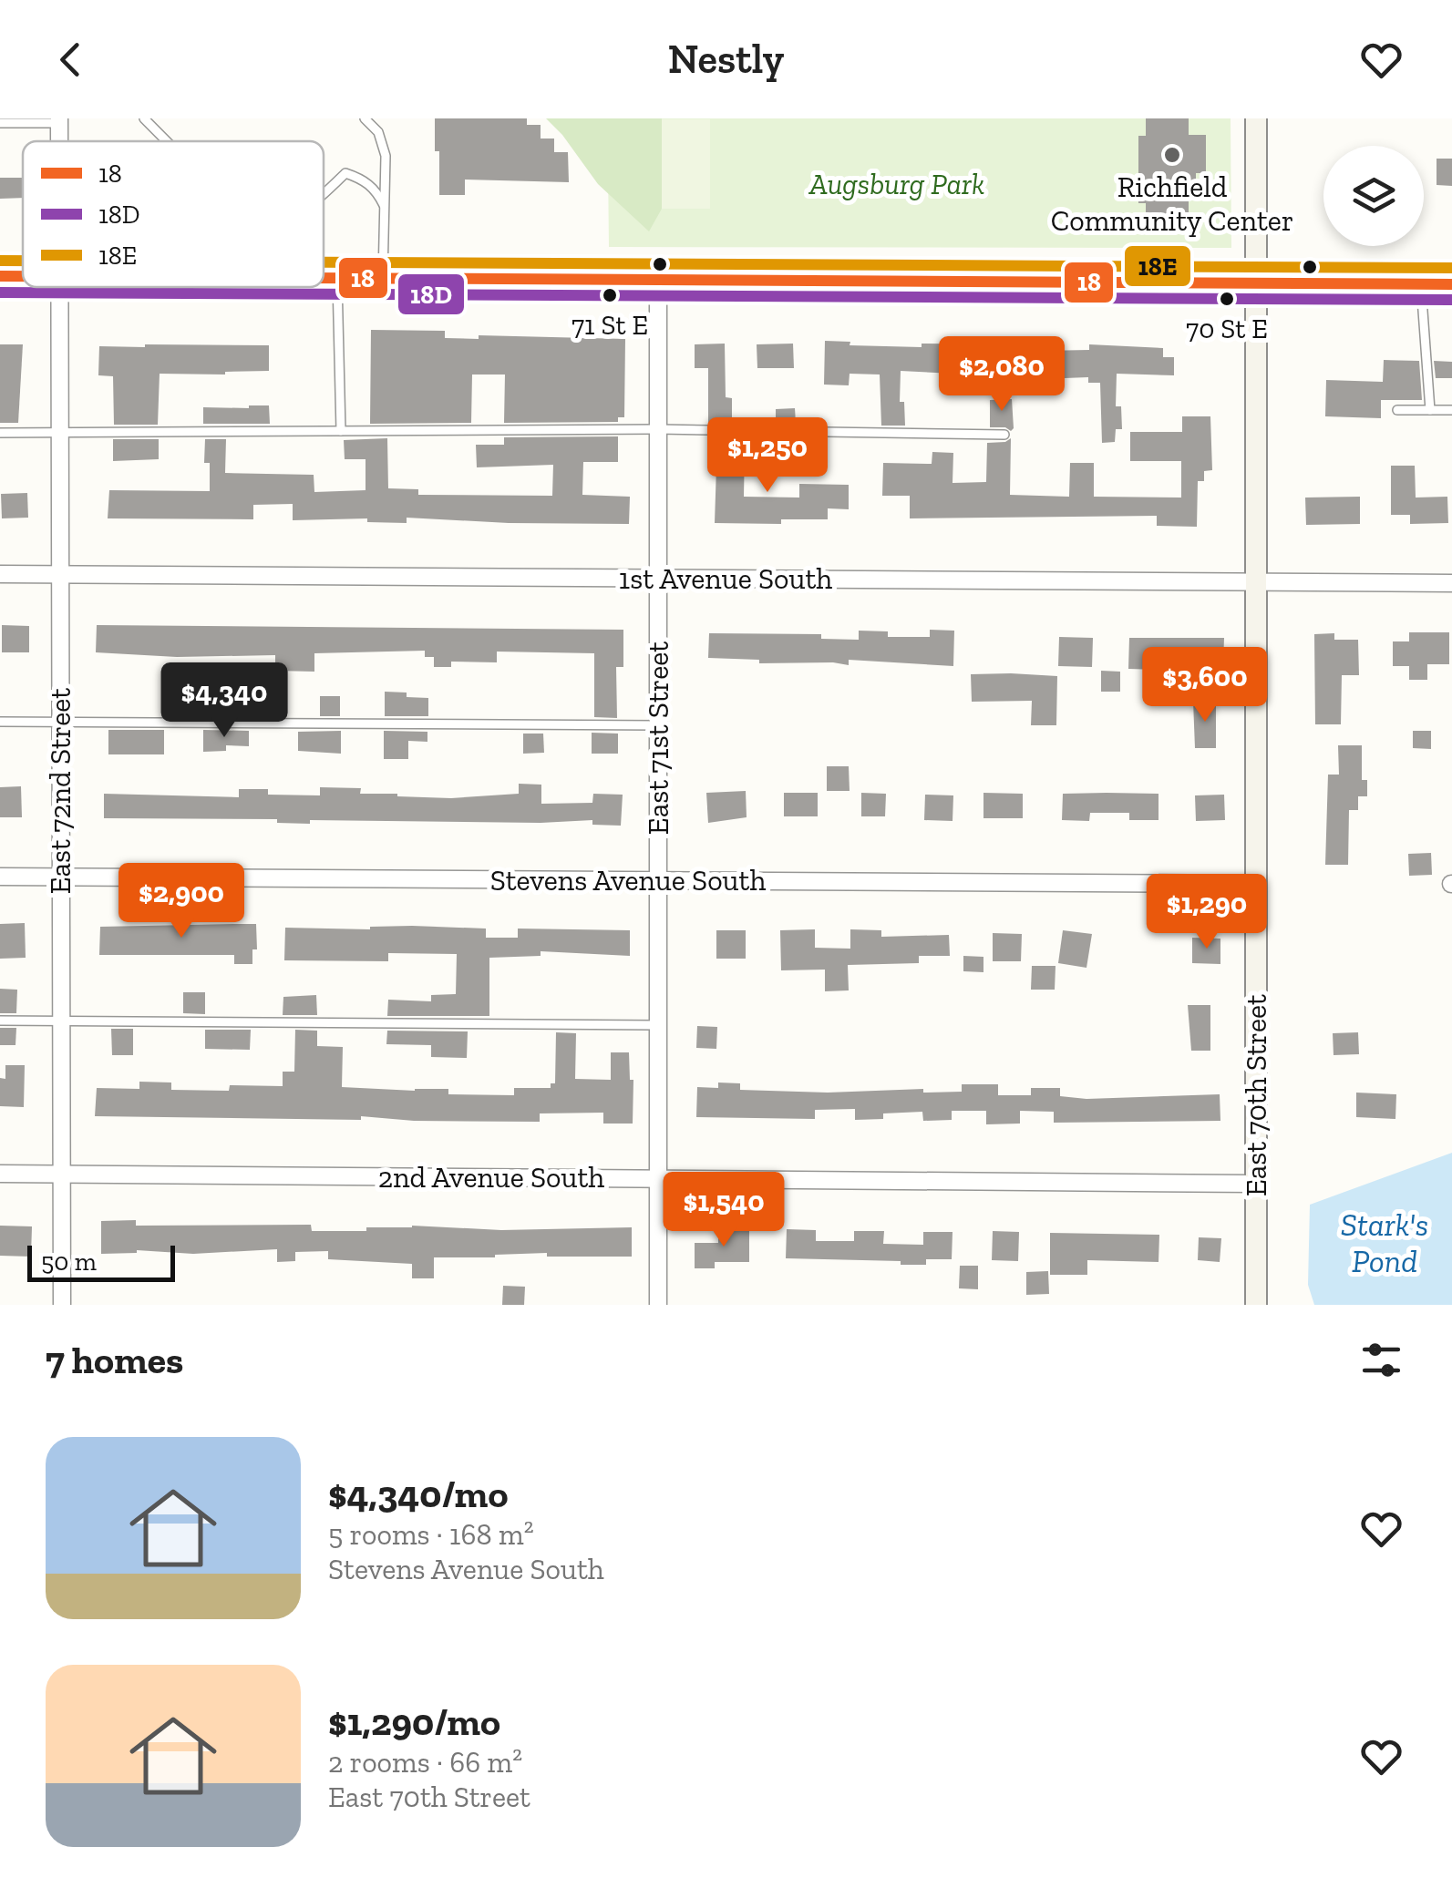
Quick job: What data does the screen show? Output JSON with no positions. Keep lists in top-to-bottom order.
{
  "streets": {
    "main road": ["East 70th Street"],
    "street": [
      "1st Avenue South",
      "East 71st Street",
      "East 72nd Street",
      "Stevens Avenue South",
      "2nd Avenue South"
    ]
  },
  "crossings": [
    ["1st Avenue South", "East 71st Street"],
    ["1st Avenue South", "East 72nd Street"],
    ["1st Avenue South", "East 70th Street"],
    ["East 71st Street", "Stevens Avenue South"],
    ["East 71st Street", "2nd Avenue South"],
    ["East 72nd Street", "Stevens Avenue South"],
    ["East 72nd Street", "2nd Avenue South"],
    ["Stevens Avenue South", "East 70th Street"],
    ["East 70th Street", "2nd Avenue South"]
  ],
  "water": ["Stark's Pond"],
  "parks": ["Augsburg Park"],
  "places": ["Richfield Community Center", "71 St E", "70 St E"],
  "lines": ["transit line 18E", "transit line 18", "transit line 18D"],
  "legend": ["18", "18D", "18E"],
  "scale_bar": "50 m",
  "page": {
    "header": "Nestly",
    "price": [
      "$2,080",
      "$1,250",
      "$3,600",
      "$4,340",
      "$2,900",
      "$1,290",
      "$1,540"
    ],
    "scale": "50 m",
    "heading": "7 homes",
    "list": [
      {
        "name": "$4,340/mo",
        "note": "5 rooms · 168 m² · Stevens Avenue South"
      },
      {
        "name": "$1,290/mo",
        "note": "2 rooms · 66 m² · East 70th Street"
      }
    ]
  }
}
